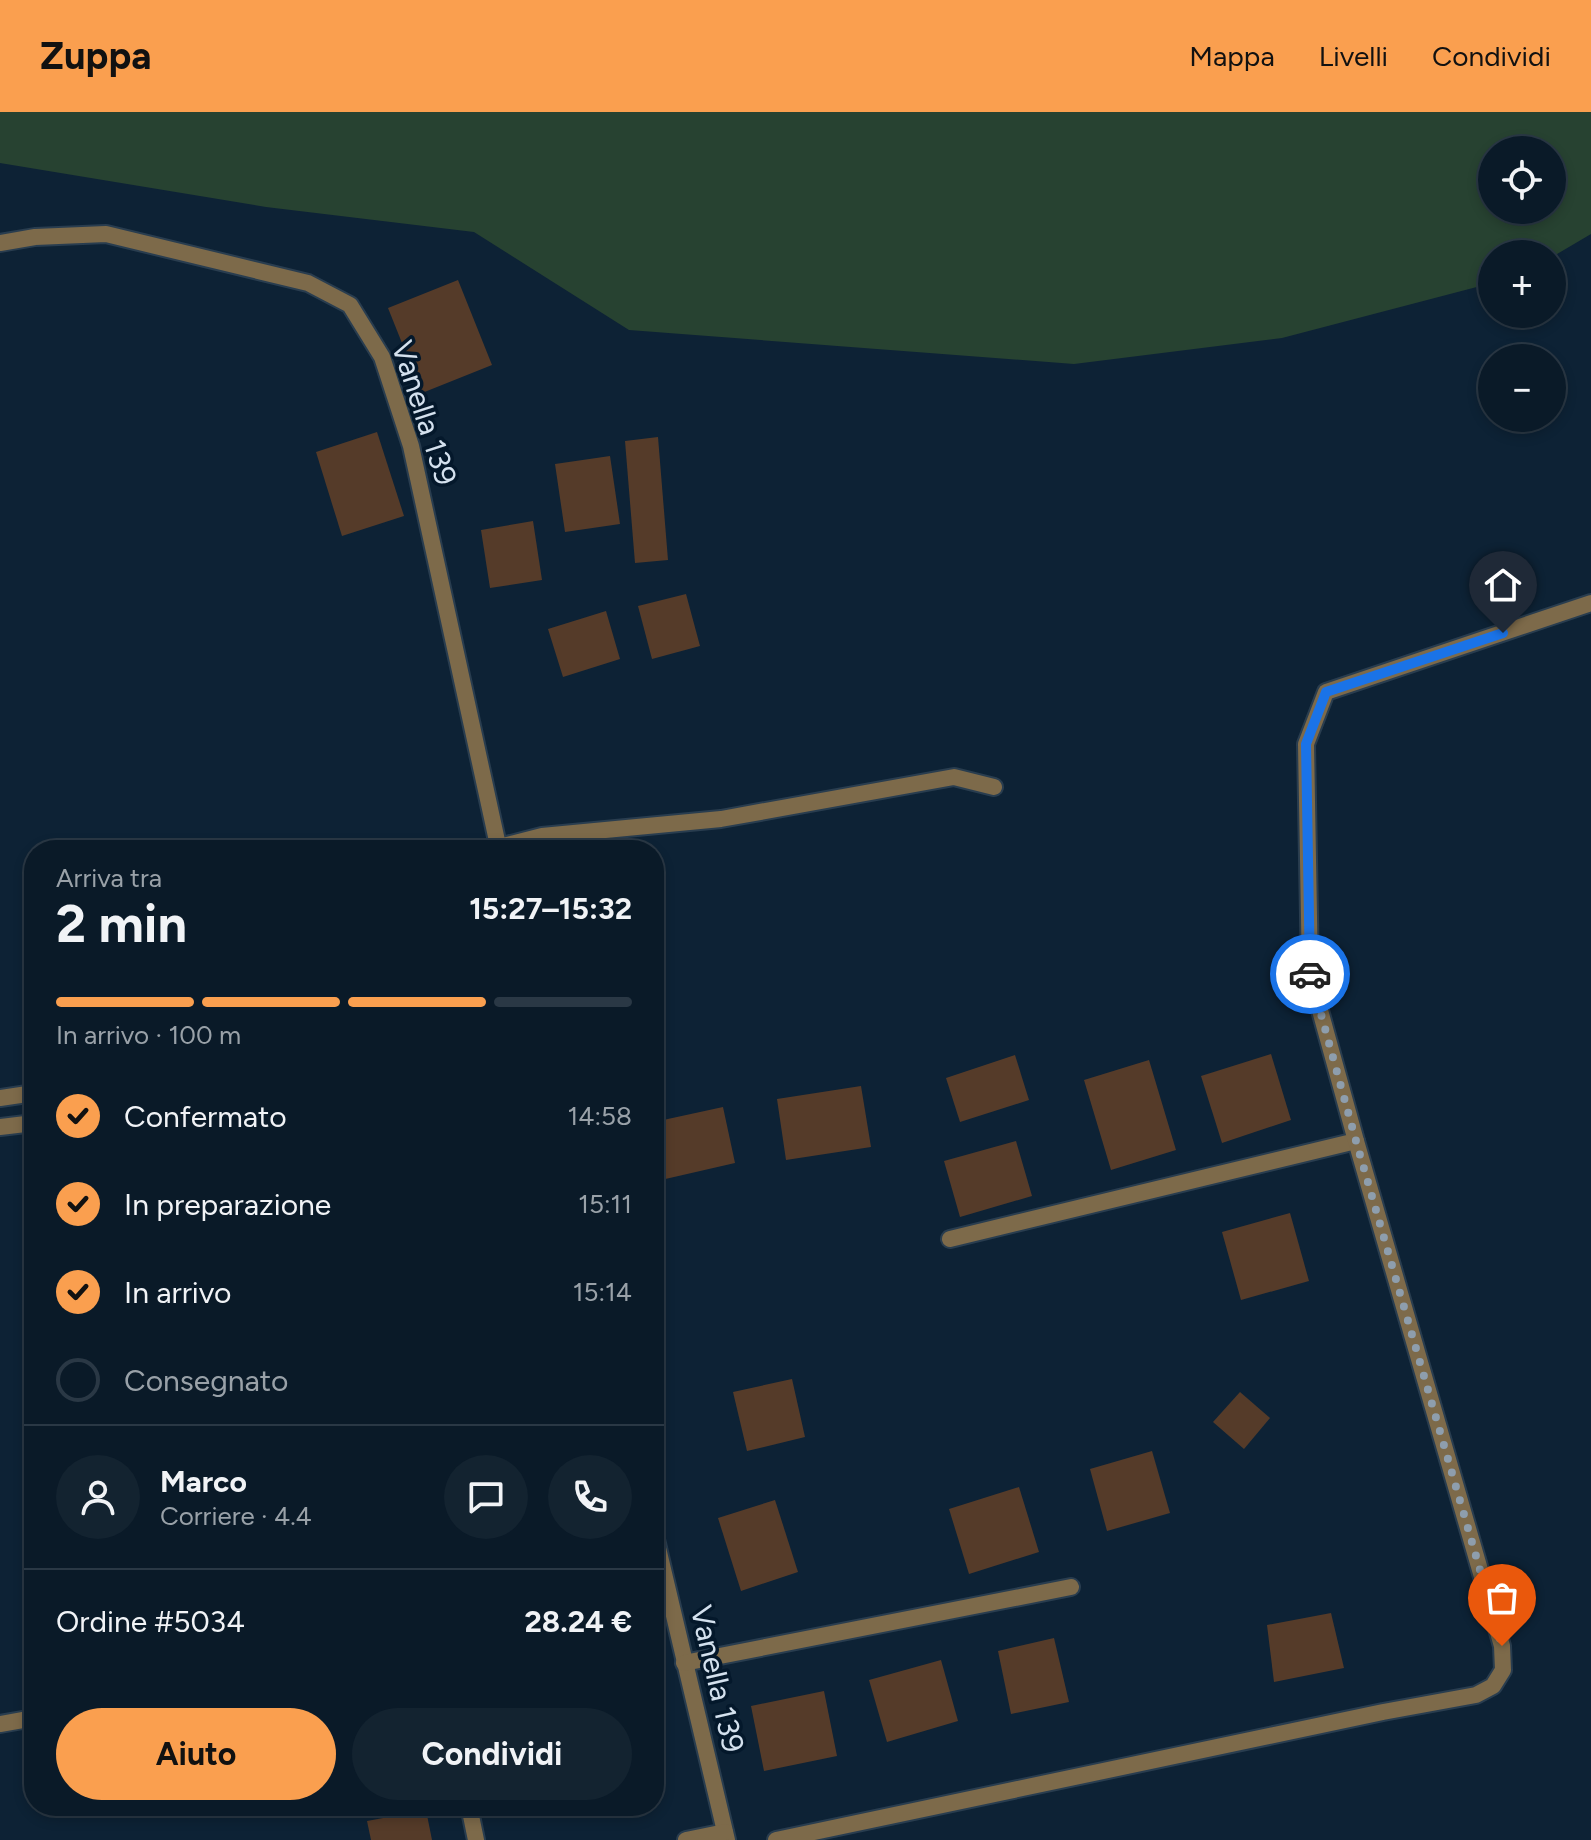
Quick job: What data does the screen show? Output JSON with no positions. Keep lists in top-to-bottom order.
{
  "streets": {
    "street": ["Vanella 139"]
  },
  "page": {
    "header": "Zuppa",
    "nav": ["Mappa", "Livelli", "Condividi"],
    "map_buttons": ["+", "−"],
    "heading": ["2 min", "Arriva tra", "15:27–15:32"],
    "panel": [
      "Marco",
      "Corriere · 4.4",
      "Ordine #5034",
      "28.24 €"
    ],
    "bar": "In arrivo · 100 m",
    "list": [
      ["Confermato", "14:58"],
      ["In preparazione", "15:11"],
      ["In arrivo", "15:14"],
      "Consegnato"
    ],
    "buttons": ["Aiuto", "Condividi"]
  }
}
